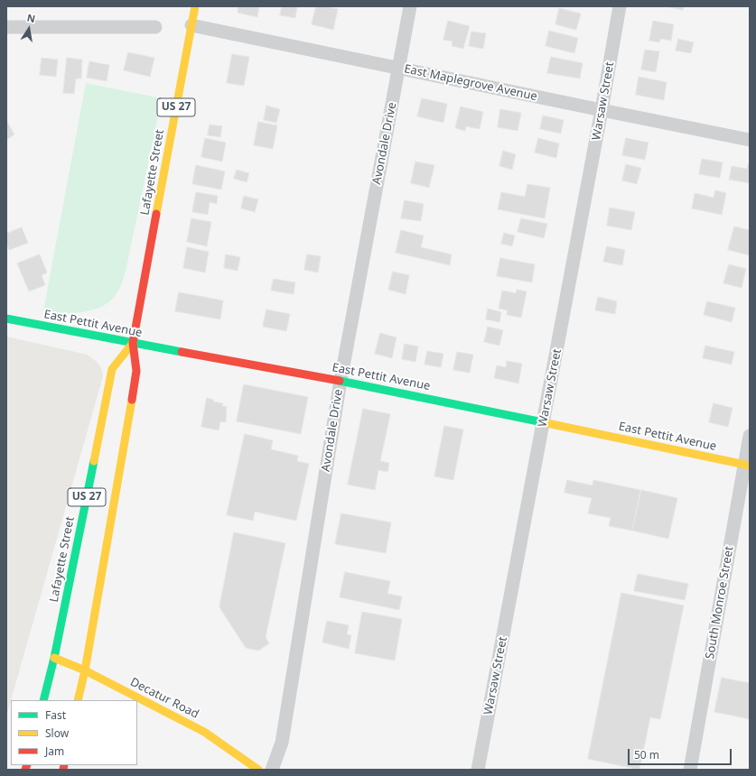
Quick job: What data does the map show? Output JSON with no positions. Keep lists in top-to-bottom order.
{
  "streets": {
    "main road": [
      "US 27",
      "Lafayette Street",
      "East Pettit Avenue",
      "Decatur Road"
    ],
    "street": [
      "East Maplegrove Avenue",
      "Warsaw Street",
      "Avondale Drive",
      "South Monroe Street"
    ]
  },
  "crossings": [
    ["East Maplegrove Avenue", "Warsaw Street"],
    ["East Maplegrove Avenue", "Avondale Drive"],
    ["East Maplegrove Avenue", "Lafayette Street"],
    ["Warsaw Street", "East Pettit Avenue"],
    ["Avondale Drive", "East Pettit Avenue"],
    ["Lafayette Street", "East Pettit Avenue"],
    ["Lafayette Street", "Decatur Road"],
    ["East Pettit Avenue", "South Monroe Street"]
  ],
  "legend": ["Fast", "Slow", "Jam"],
  "scale_bar": "50 m",
  "north": "top"
}
